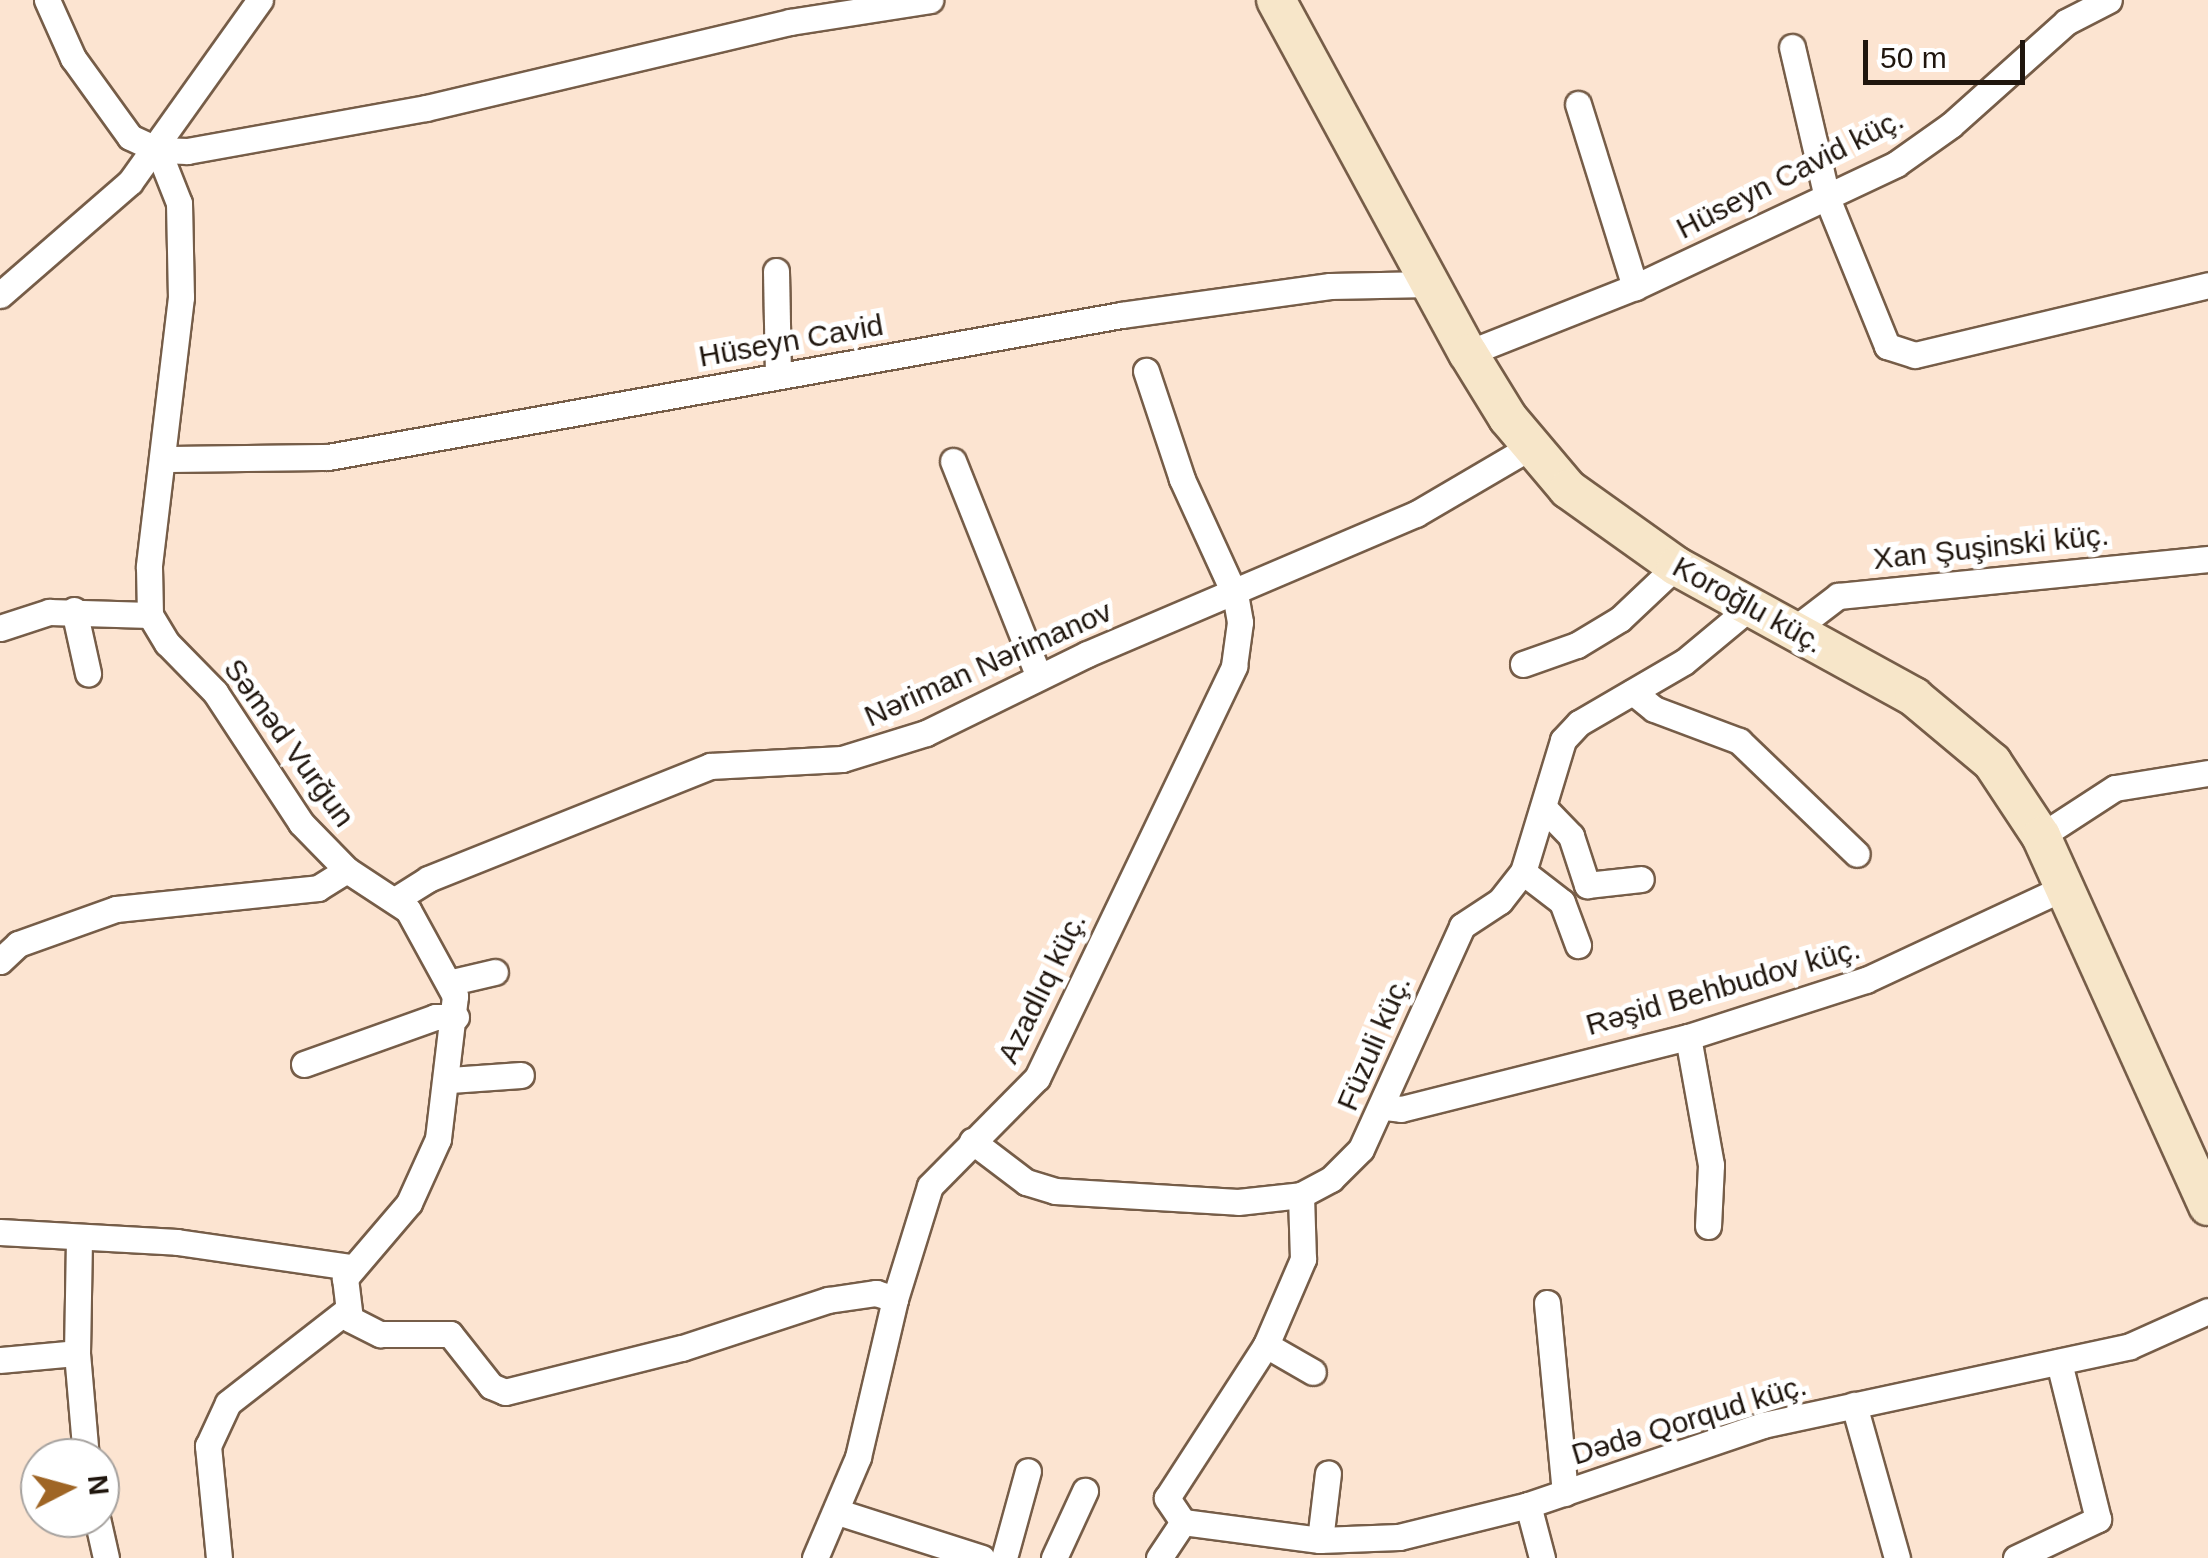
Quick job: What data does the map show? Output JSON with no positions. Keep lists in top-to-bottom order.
{
  "streets": {
    "street": [
      "Hüseyn Cavid küç.",
      "Hüseyn Cavid",
      "Xan Şuşinski küç.",
      "Koroğlu küç.",
      "Nəriman Nərimanov",
      "Səməd Vurğun",
      "Rəşid Behbudov küç.",
      "Azadlıq küç.",
      "Füzuli küç.",
      "Dədə Qorqud küç."
    ]
  },
  "crossings": [
    ["Hüseyn Cavid küç.", "Koroğlu küç."],
    ["Hüseyn Cavid", "Koroğlu küç."],
    ["Xan Şuşinski küç.", "Koroğlu küç."],
    ["Koroğlu küç.", "Nəriman Nərimanov"],
    ["Koroğlu küç.", "Rəşid Behbudov küç."],
    ["Koroğlu küç.", "Füzuli küç."],
    ["Nəriman Nərimanov", "Səməd Vurğun"],
    ["Nəriman Nərimanov", "Azadlıq küç."],
    ["Rəşid Behbudov küç.", "Füzuli küç."]
  ],
  "scale_bar": "50 m",
  "north": "right"
}
